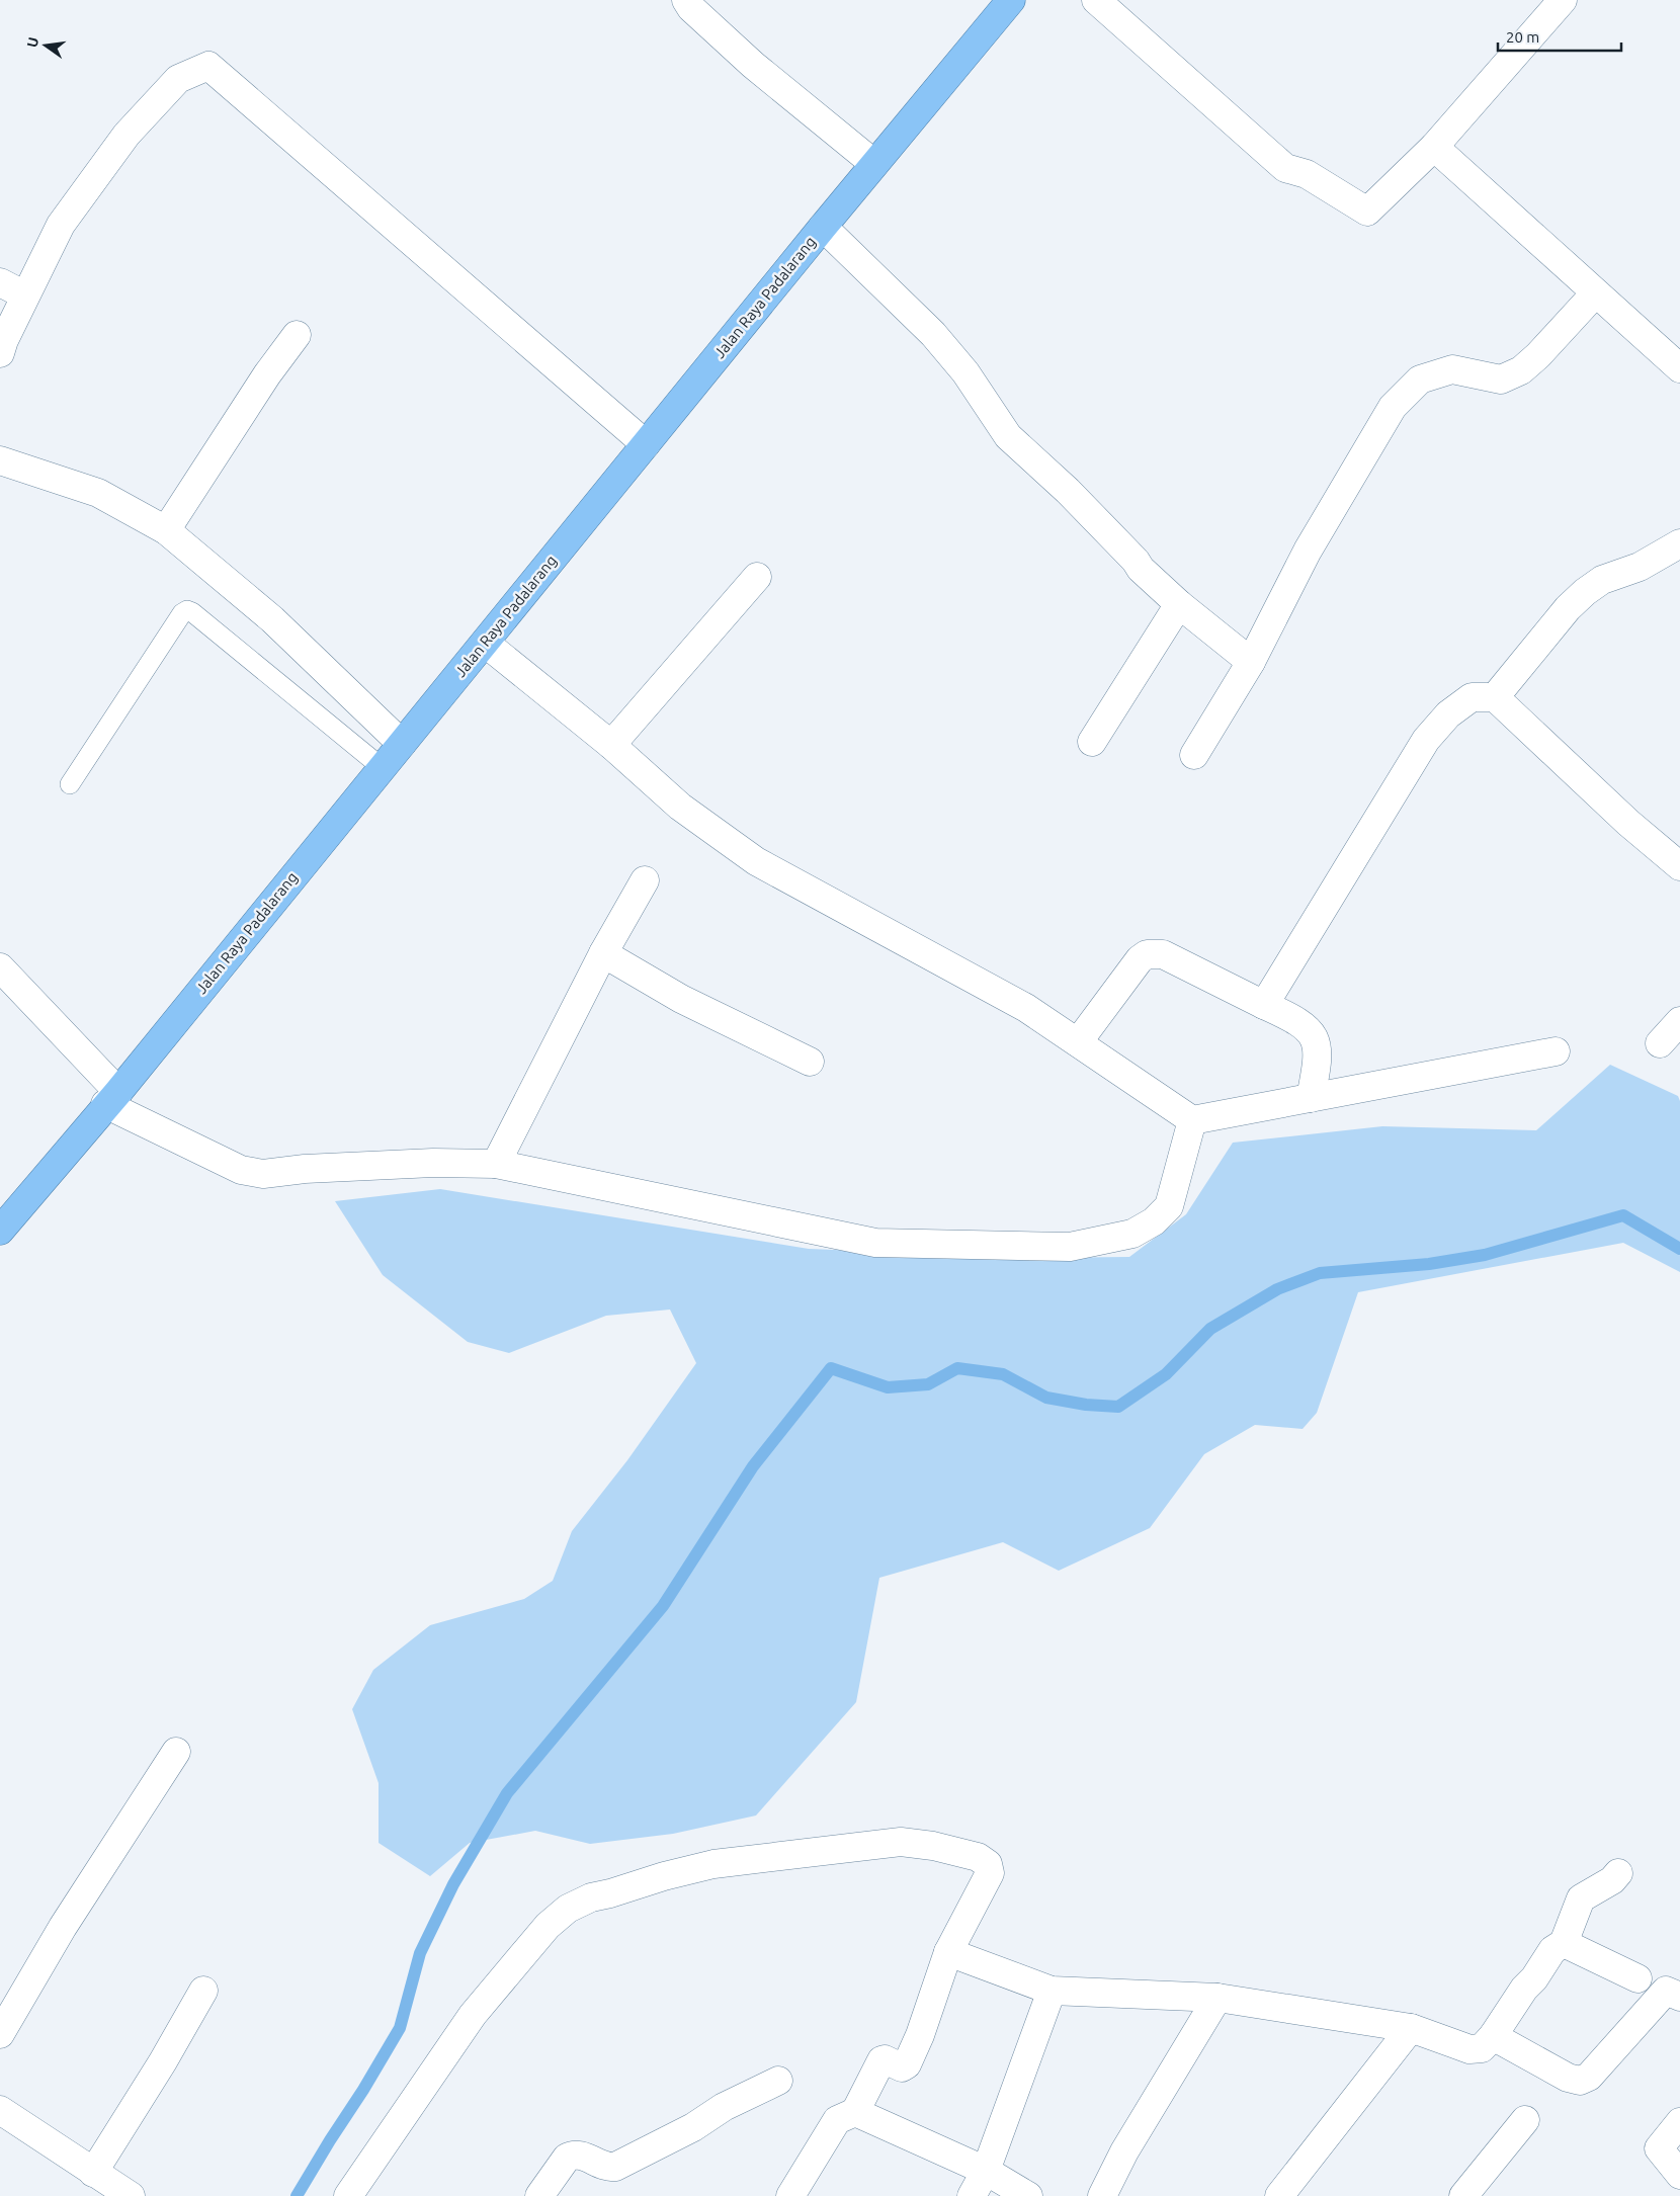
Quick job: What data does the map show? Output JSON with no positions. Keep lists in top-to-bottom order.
{
  "streets": {
    "highway": ["Jalan Raya Padalarang"]
  },
  "scale_bar": "20 m",
  "north": "left"
}
